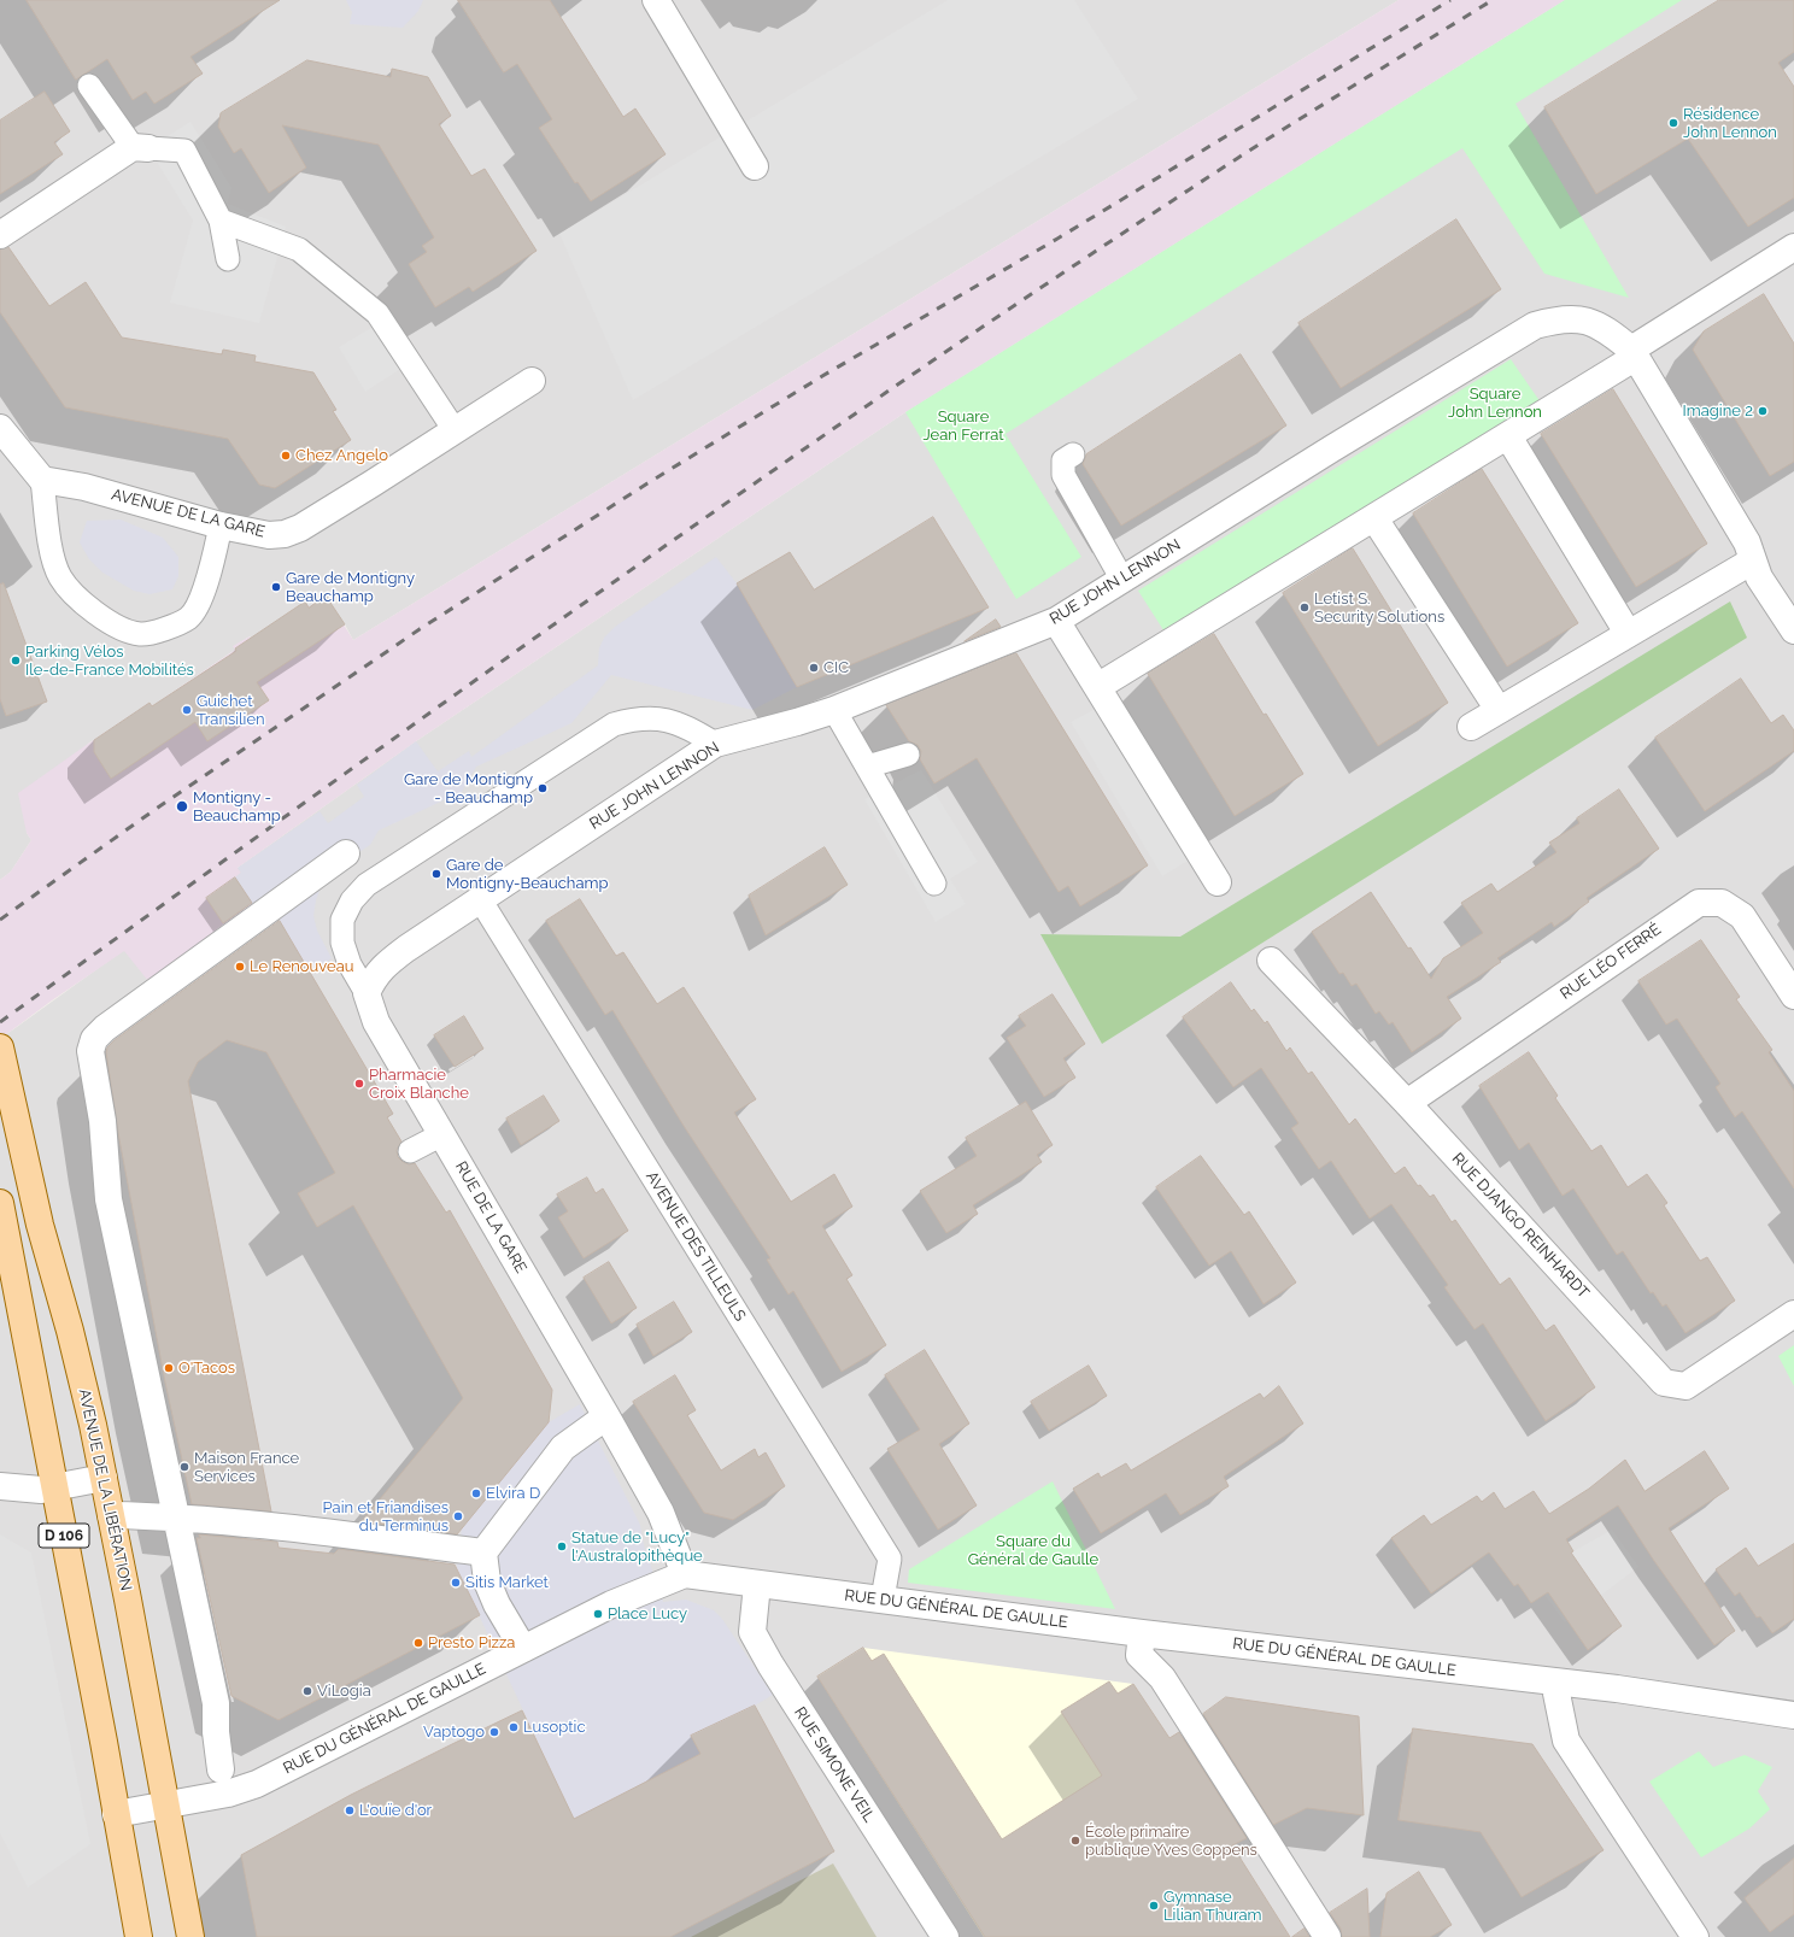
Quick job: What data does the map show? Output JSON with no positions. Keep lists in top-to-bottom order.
{
  "streets": {
    "main road": ["AVENUE DE LA LIBÉRATION", "D 106"],
    "street": [
      "AVENUE DE LA GARE",
      "RUE JOHN LENNON",
      "RUE LÉO FERRÉ",
      "RUE DE LA GARE",
      "RUE DJANGO REINHARDT",
      "RUE DU GÉNÉRAL DE GAULLE",
      "RUE SIMONE VEIL"
    ],
    "lane": ["AVENUE DES TILLEULS"]
  },
  "crossings": [
    ["RUE JOHN LENNON", "AVENUE DES TILLEULS"],
    ["RUE LÉO FERRÉ", "RUE DJANGO REINHARDT"],
    ["RUE DE LA GARE", "RUE DU GÉNÉRAL DE GAULLE"],
    ["AVENUE DES TILLEULS", "RUE DU GÉNÉRAL DE GAULLE"],
    ["AVENUE DE LA LIBÉRATION", "RUE DU GÉNÉRAL DE GAULLE"],
    ["D 106", "RUE DU GÉNÉRAL DE GAULLE"],
    ["RUE DU GÉNÉRAL DE GAULLE", "RUE SIMONE VEIL"]
  ],
  "parks": ["Square John Lennon", "Square Jean Ferrat", "Square du Général de Gaulle"],
  "places": [
    "Résidence John Lennon",
    "Imagine 2",
    "Chez Angelo",
    "Gare de Montigny Beauchamp",
    "Letist S. Security Solutions",
    "Parking Vélos Ile-de-France Mobilités",
    "CIC",
    "Guichet Transilien",
    "Gare de Montigny - Beauchamp",
    "Montigny - Beauchamp",
    "Gare de Montigny-Beauchamp",
    "Le Renouveau",
    "Pharmacie Croix Blanche",
    "O'Tacos",
    "Maison France Services",
    "Elvira D",
    "Pain et Friandises du Terminus",
    "Statue de \"Lucy\" l'Australopithèque",
    "Sitis Market",
    "Place Lucy",
    "Presto Pizza",
    "ViLogia",
    "Lusoptic",
    "Vaptogo",
    "L'ouïe d'or",
    "École primaire publique Yves Coppens",
    "Gymnase Lilian Thuram"
  ]
}
